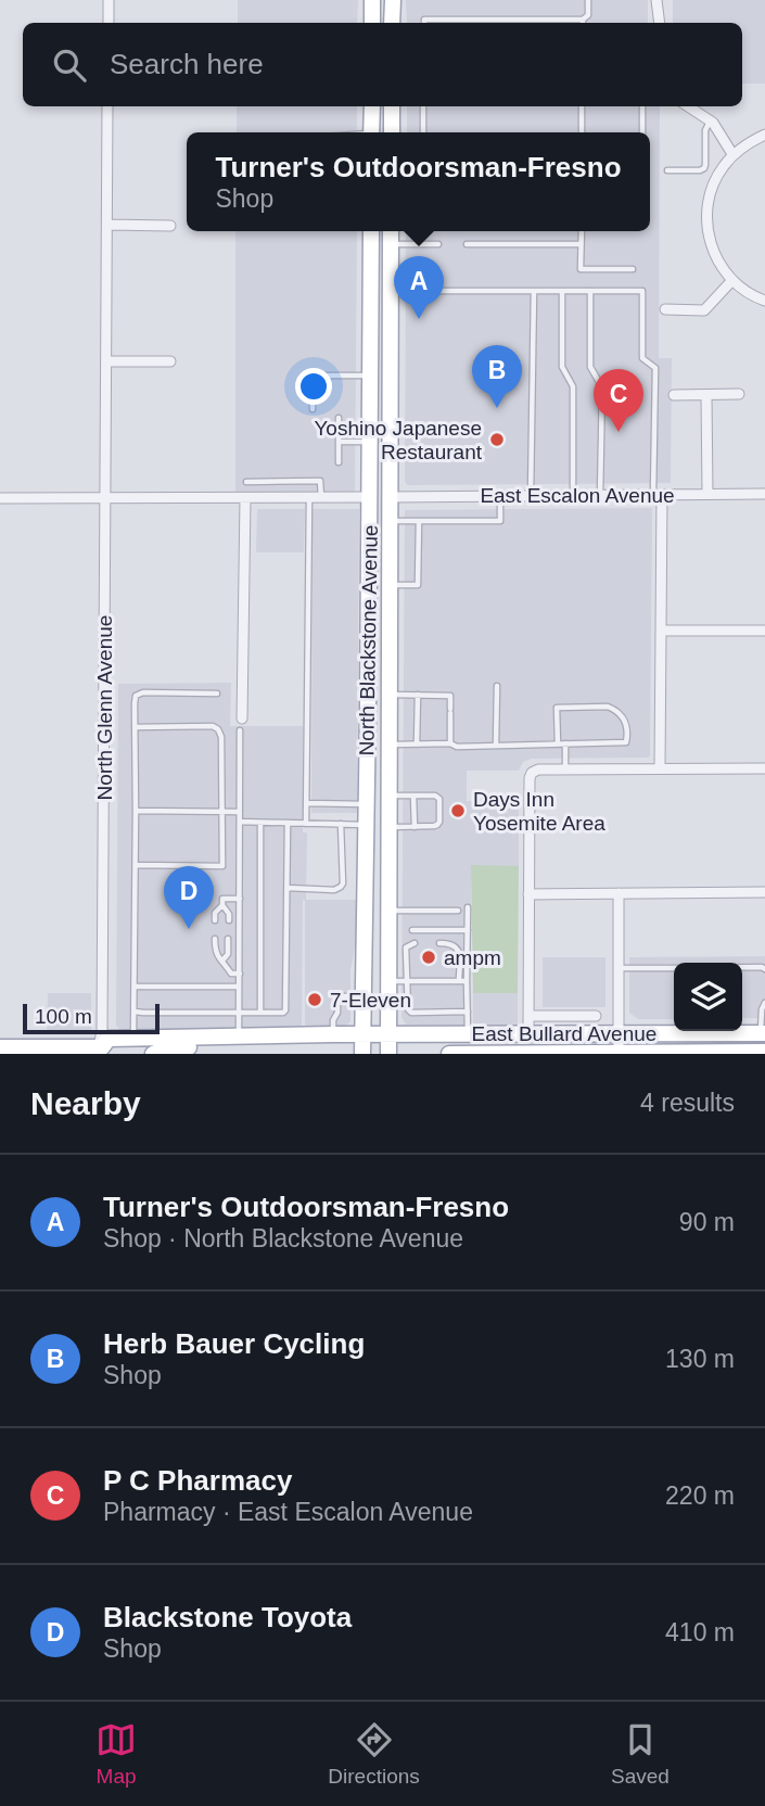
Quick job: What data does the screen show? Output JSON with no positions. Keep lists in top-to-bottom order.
{
  "streets": {
    "main road": ["North Blackstone Avenue", "East Bullard Avenue"],
    "street": ["East Escalon Avenue", "North Glenn Avenue"]
  },
  "crossings": [
    ["East Escalon Avenue", "North Blackstone Avenue"],
    ["North Blackstone Avenue", "East Bullard Avenue"],
    ["North Glenn Avenue", "East Bullard Avenue"]
  ],
  "places": [
    "Yoshino Japanese Restaurant",
    "Days Inn Yosemite Area",
    "ampm",
    "7-Eleven"
  ],
  "scale_bar": "100 m",
  "page": {
    "search": "Search here",
    "popup": ["Turner's Outdoorsman-Fresno", "Shop"],
    "pins": [
      "A",
      "B",
      "C",
      "D"
    ],
    "scale": "100 m",
    "heading": ["Nearby", "4 results"],
    "list": [
      {
        "mark": "A",
        "name": "Turner's Outdoorsman-Fresno",
        "note": "Shop · North Blackstone Avenue",
        "value": "90 m"
      },
      {
        "mark": "B",
        "name": "Herb Bauer Cycling",
        "note": "Shop",
        "value": "130 m"
      },
      {
        "mark": "C",
        "name": "P C Pharmacy",
        "note": "Pharmacy · East Escalon Avenue",
        "value": "220 m"
      },
      {
        "mark": "D",
        "name": "Blackstone Toyota",
        "note": "Shop",
        "value": "410 m"
      }
    ],
    "nav": ["Map", "Directions", "Saved"]
  }
}
